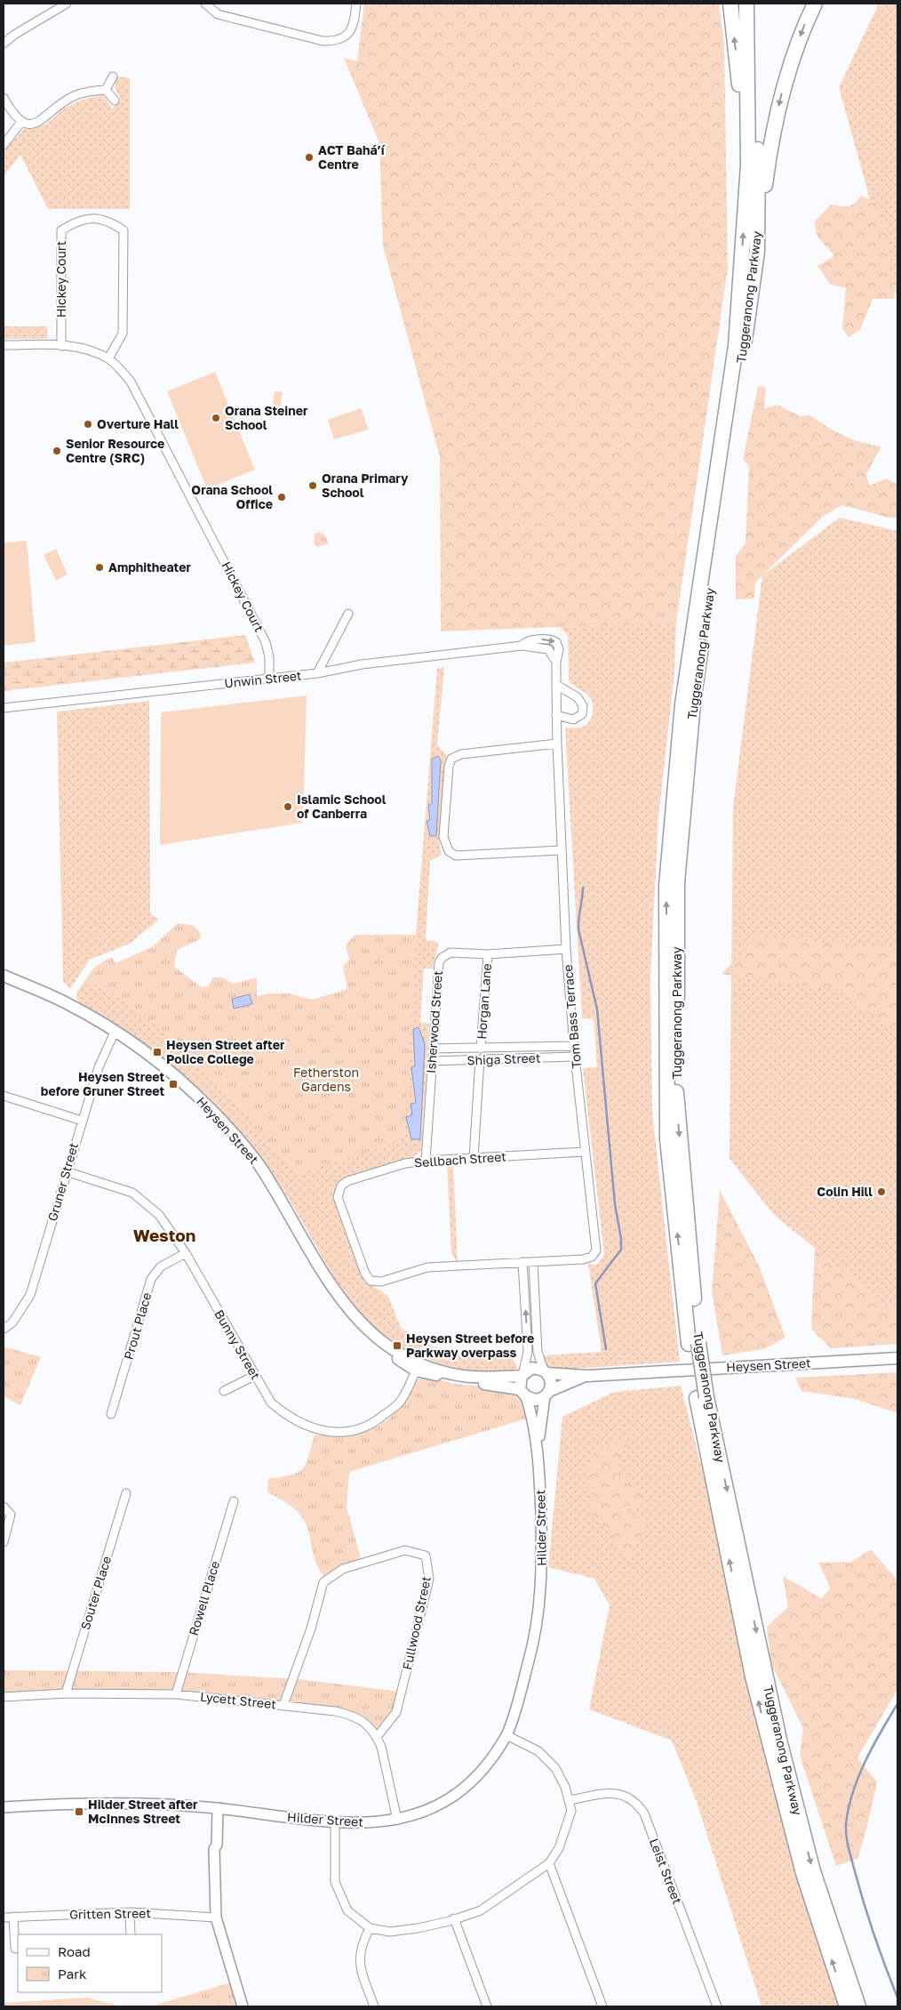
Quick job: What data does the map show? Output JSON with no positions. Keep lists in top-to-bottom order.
{
  "streets": {
    "highway": ["Tuggeranong Parkway"],
    "main road": ["Heysen Street"],
    "street": [
      "Hickey Court",
      "Unwin Street",
      "Horgan Lane",
      "Tom Bass Terrace",
      "Isherwood Street",
      "Shiga Street",
      "Sellbach Street",
      "Gruner Street",
      "Prout Place",
      "Bunny Street",
      "Hilder Street",
      "Souter Place",
      "Rowell Place",
      "Fullwood Street",
      "Lycett Street",
      "Leist Street",
      "Gritten Street"
    ]
  },
  "crossings": [
    ["Hickey Court", "Unwin Street"],
    ["Unwin Street", "Tom Bass Terrace"],
    ["Horgan Lane", "Isherwood Street"],
    ["Horgan Lane", "Shiga Street"],
    ["Tom Bass Terrace", "Isherwood Street"],
    ["Tom Bass Terrace", "Shiga Street"],
    ["Tom Bass Terrace", "Sellbach Street"],
    ["Isherwood Street", "Shiga Street"],
    ["Isherwood Street", "Sellbach Street"],
    ["Heysen Street", "Gruner Street"],
    ["Heysen Street", "Bunny Street"],
    ["Heysen Street", "Hilder Street"],
    ["Gruner Street", "Bunny Street"],
    ["Prout Place", "Bunny Street"],
    ["Hilder Street", "Lycett Street"],
    ["Souter Place", "Lycett Street"],
    ["Rowell Place", "Lycett Street"],
    ["Fullwood Street", "Lycett Street"]
  ],
  "districts": ["Weston"],
  "parks": ["Fetherston Gardens"],
  "places": {
    "other": [
      "ACT Bahá’í Centre",
      "Orana Steiner School",
      "Overture Hall",
      "Senior Resource Centre (SRC)",
      "Orana Primary School",
      "Orana School Office",
      "Amphitheater",
      "Islamic School of Canberra",
      "Colin Hill"
    ],
    "transit": [
      "Heysen Street after Police College",
      "Heysen Street before Gruner Street",
      "Heysen Street before Parkway overpass",
      "Hilder Street after McInnes Street"
    ]
  },
  "legend": ["Road", "Park"]
}
